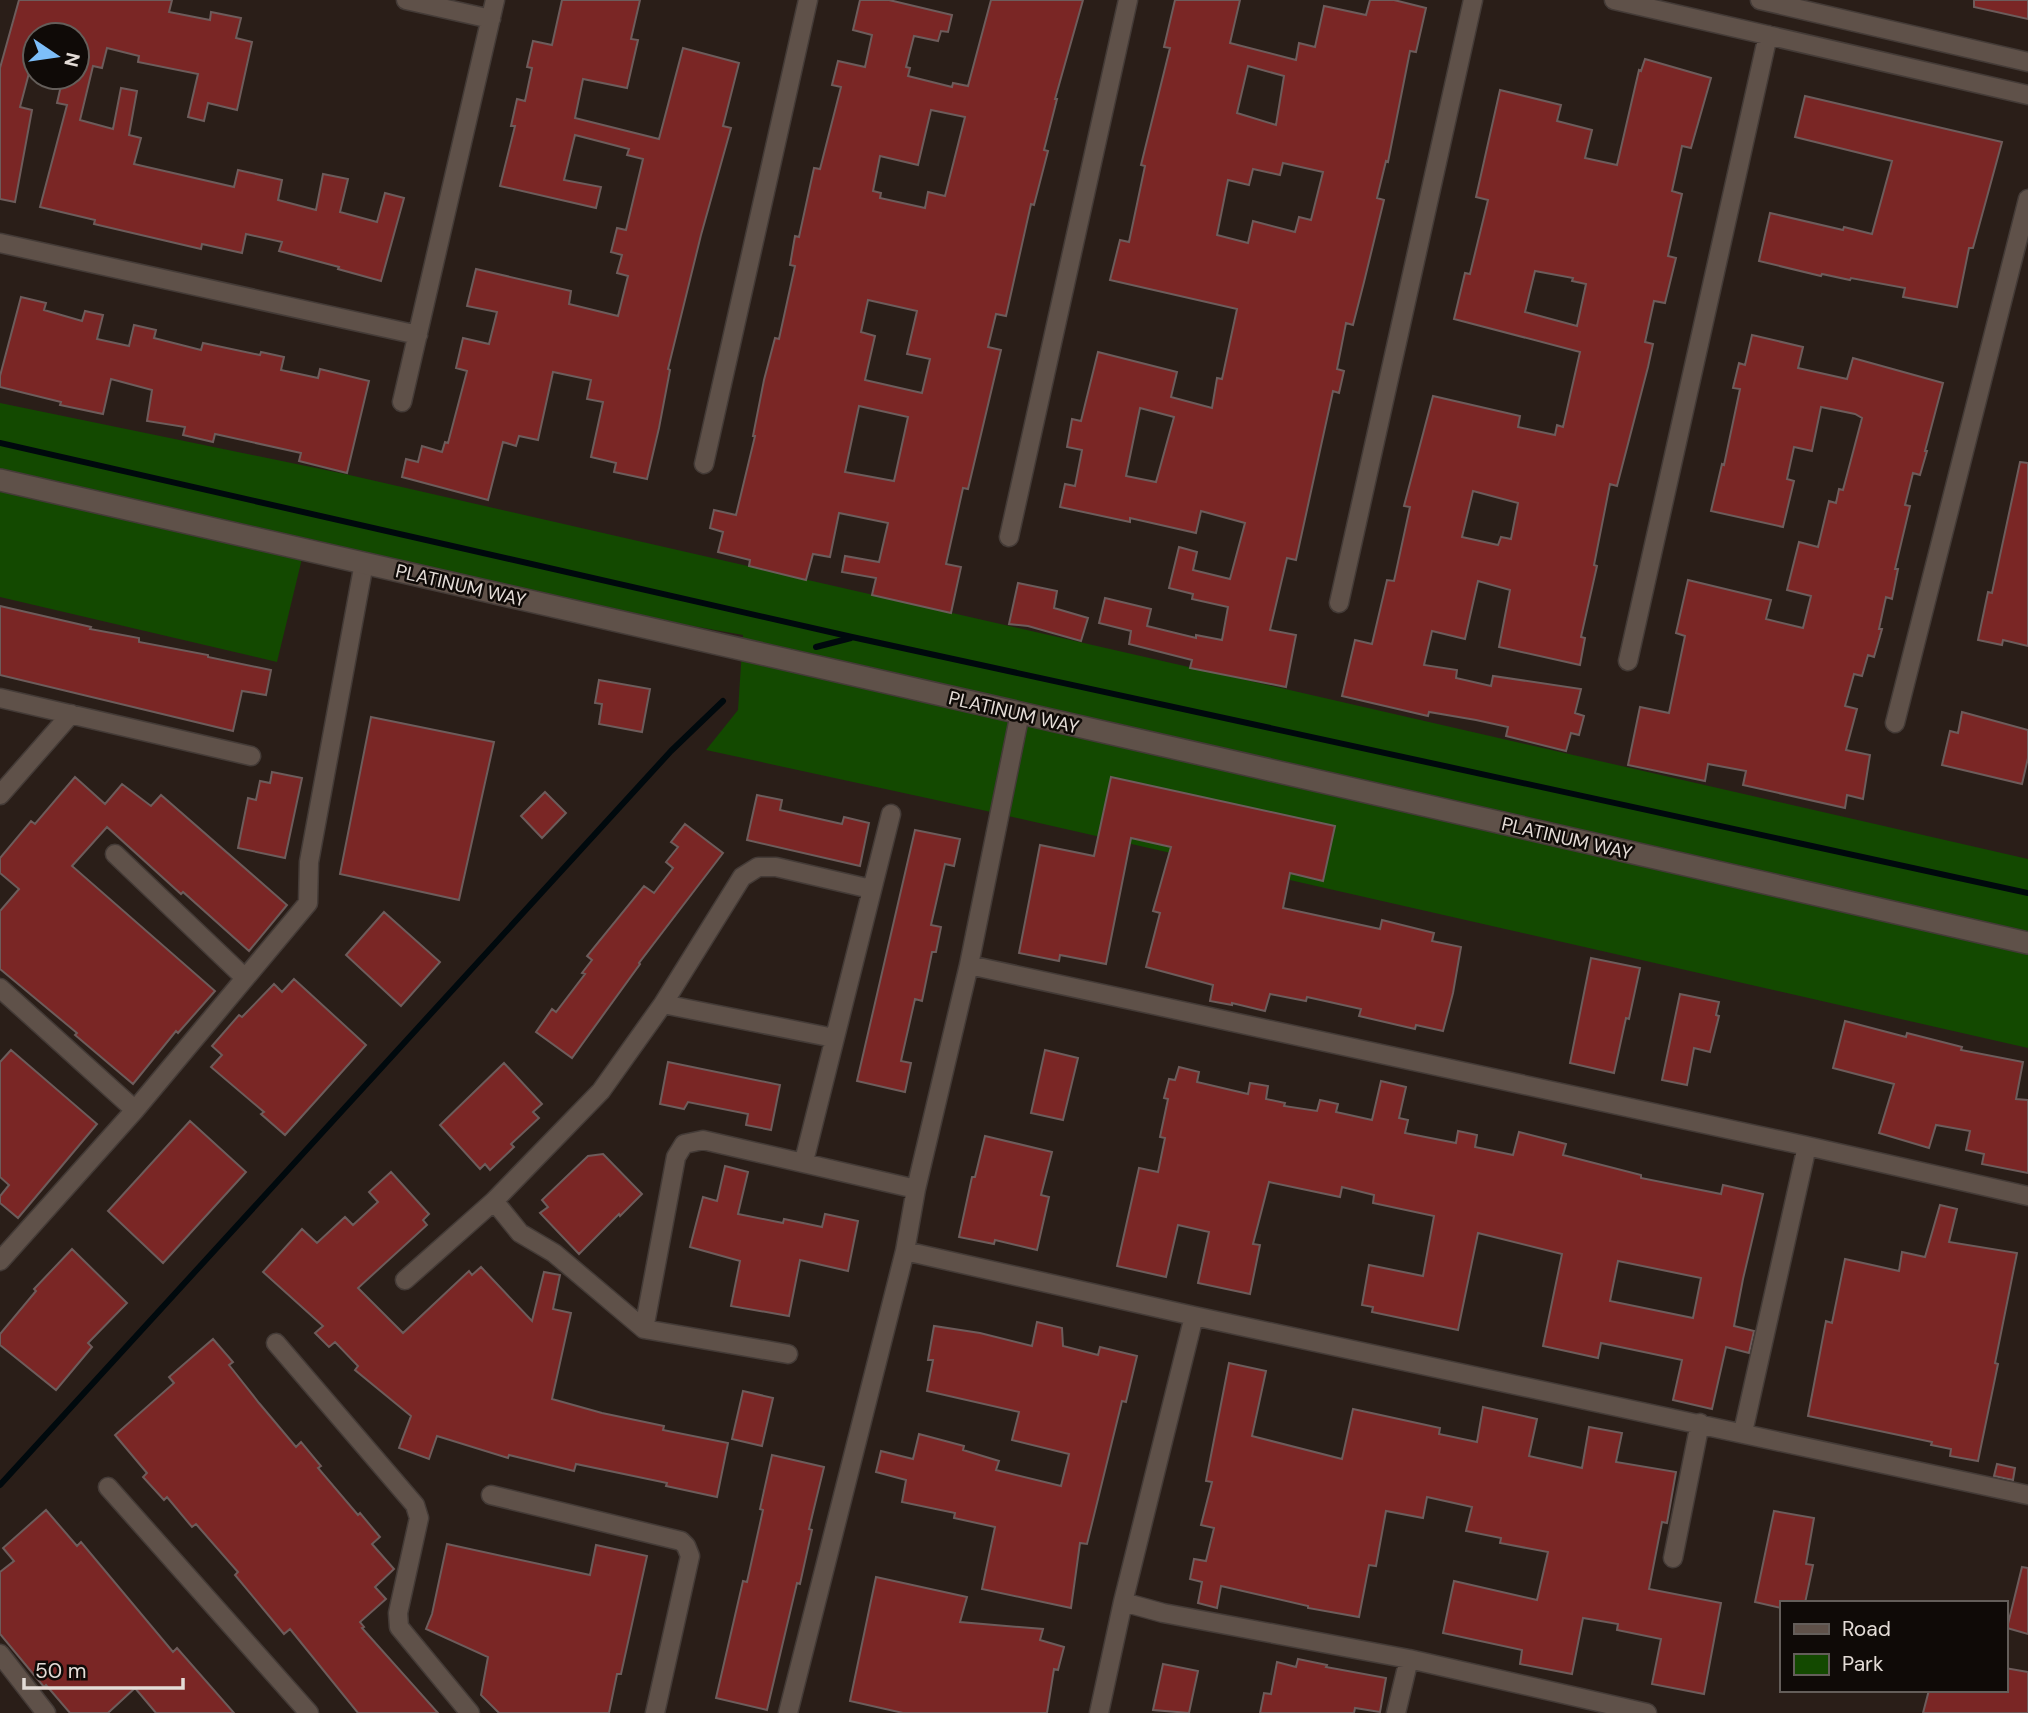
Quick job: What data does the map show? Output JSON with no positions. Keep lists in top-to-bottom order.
{
  "streets": {
    "street": ["PLATINUM WAY"]
  },
  "legend": ["Road", "Park"],
  "scale_bar": "50 m",
  "north": "right"
}
